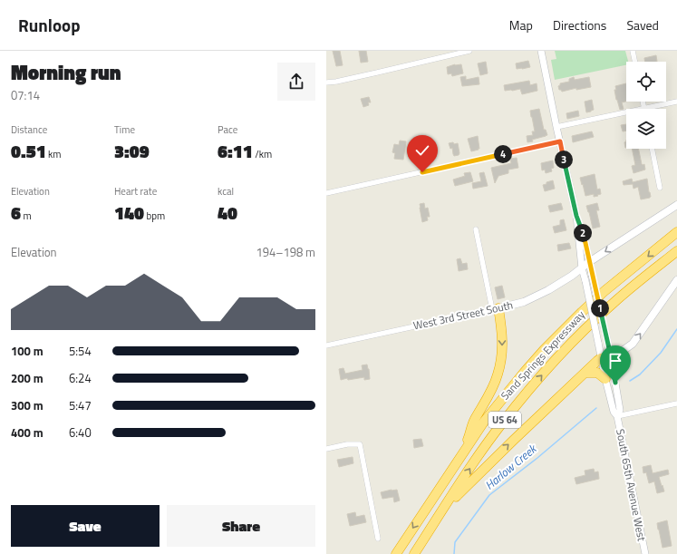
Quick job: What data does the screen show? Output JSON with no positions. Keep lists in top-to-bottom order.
{
  "streets": {
    "highway": ["Sand Springs Expressway", "US 64"],
    "main road": ["West 3rd Street South"],
    "street": ["South 65th Avenue West"]
  },
  "crossings": [
    ["West 3rd Street South", "South 65th Avenue West"]
  ],
  "water": ["Harlow Creek"],
  "page": {
    "header": "Runloop",
    "nav": ["Map", "Directions", "Saved"],
    "heading": ["Morning run", "07:14"],
    "stats": [
      ["Distance", "0.51 km"],
      ["Time", "3:09"],
      ["Pace", "6:11 /km"],
      ["Elevation", "6 m"],
      ["Heart rate", "140 bpm"],
      ["kcal", "40"]
    ],
    "pins": [
      "4",
      "3",
      "2",
      "1"
    ],
    "chart": ["Elevation", "194–198 m"],
    "list": [
      {
        "name": "100 m",
        "note": "5:54"
      },
      {
        "name": "200 m",
        "note": "6:24"
      },
      {
        "name": "300 m",
        "note": "5:47"
      },
      {
        "name": "400 m",
        "note": "6:40"
      }
    ],
    "buttons": ["Save", "Share"]
  }
}
